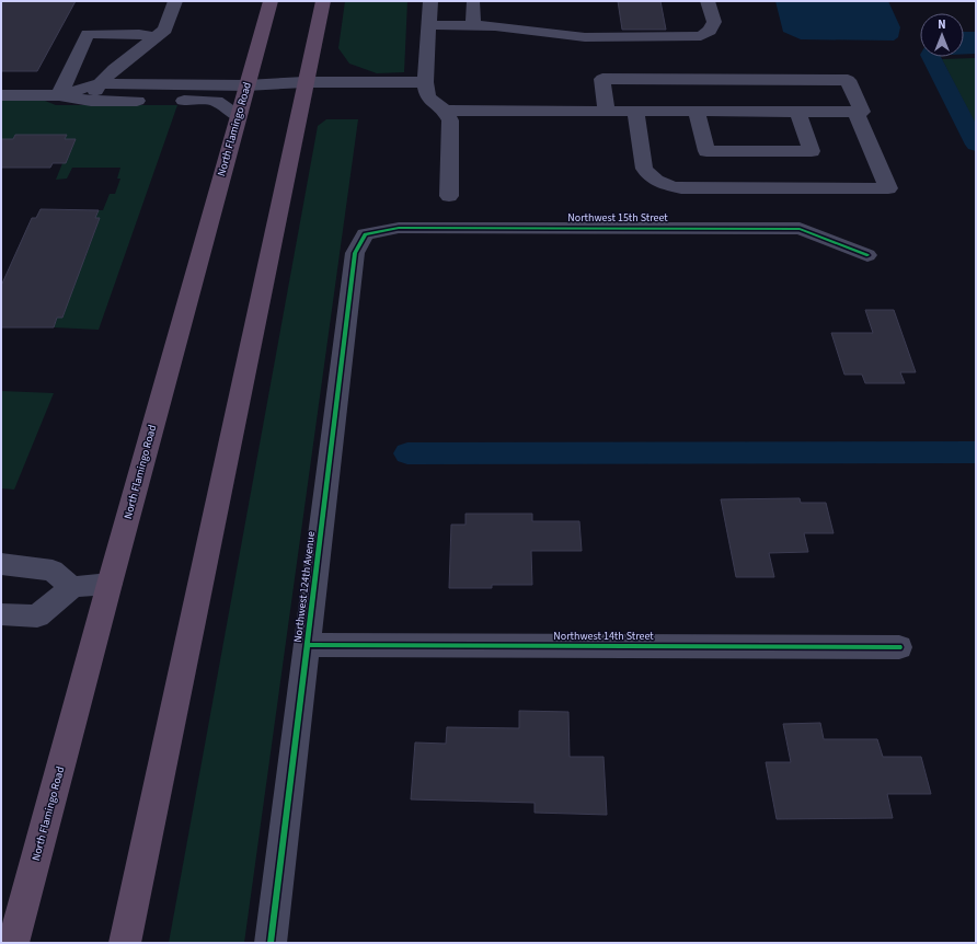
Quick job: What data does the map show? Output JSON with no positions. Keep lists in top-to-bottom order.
{
  "streets": {
    "highway": ["North Flamingo Road"],
    "street": ["Northwest 15th Street", "Northwest 124th Avenue", "Northwest 14th Street"]
  },
  "crossings": [
    ["Northwest 15th Street", "Northwest 124th Avenue"],
    ["Northwest 124th Avenue", "Northwest 14th Street"]
  ],
  "north": "top"
}
